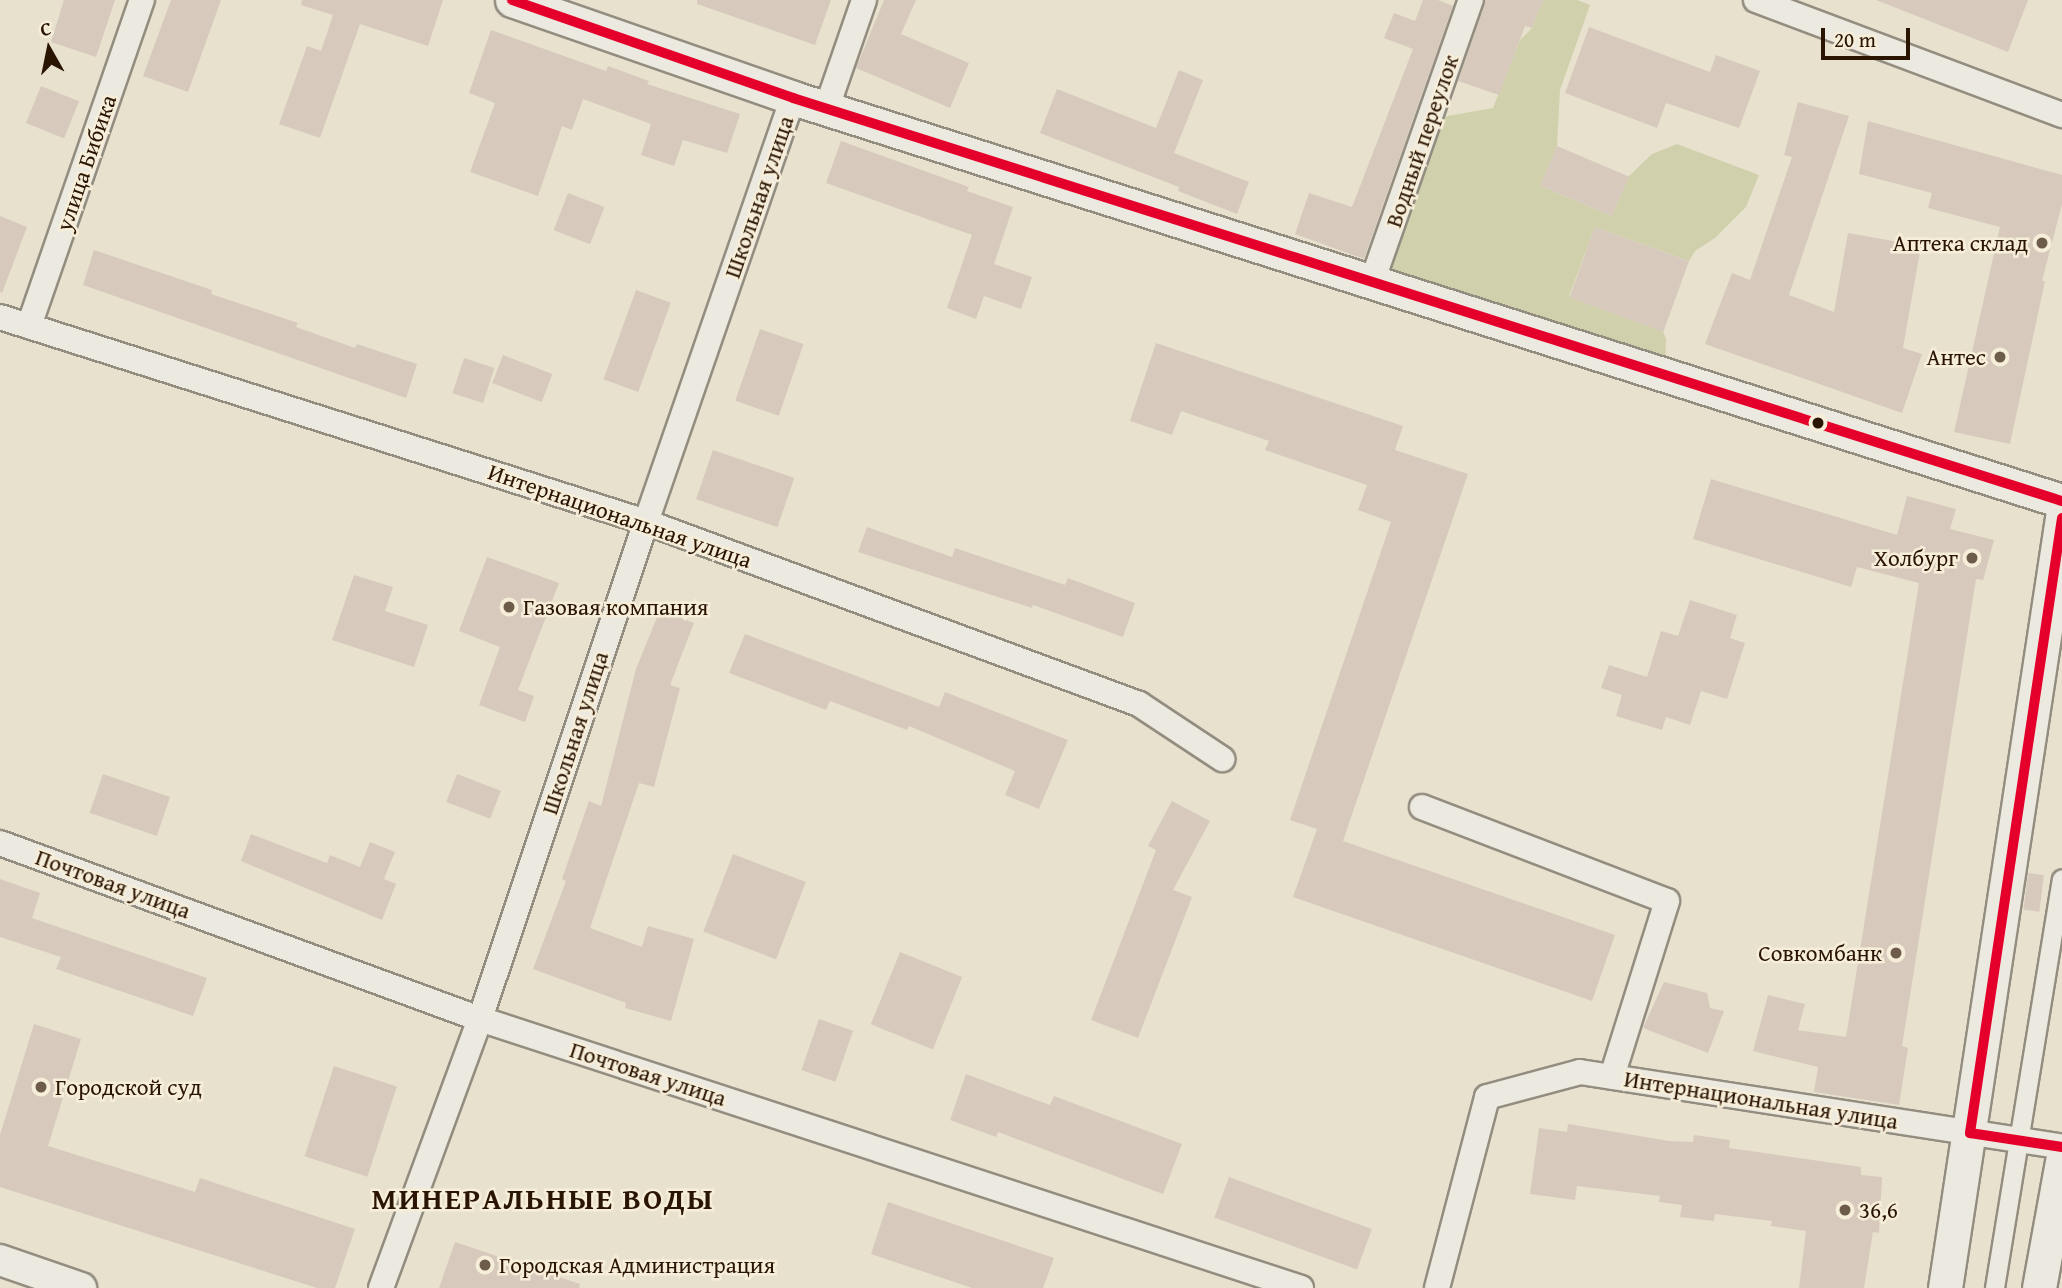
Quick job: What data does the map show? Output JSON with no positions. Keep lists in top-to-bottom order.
{
  "streets": {
    "street": [
      "Водный переулок",
      "улица Бибика",
      "Школьная улица",
      "Интернациональная улица",
      "Почтовая улица"
    ]
  },
  "crossings": [
    ["улица Бибика", "Интернациональная улица"],
    ["Школьная улица", "Интернациональная улица"],
    ["Школьная улица", "Почтовая улица"]
  ],
  "districts": ["МИНЕРАЛЬНЫЕ ВОДЫ"],
  "places": [
    "Аптека склад",
    "Антес",
    "Холбург",
    "Газовая компания",
    "Совкомбанк",
    "Городской суд",
    "36,6",
    "Городская Администрация"
  ],
  "scale_bar": "20 m",
  "north": "top"
}
